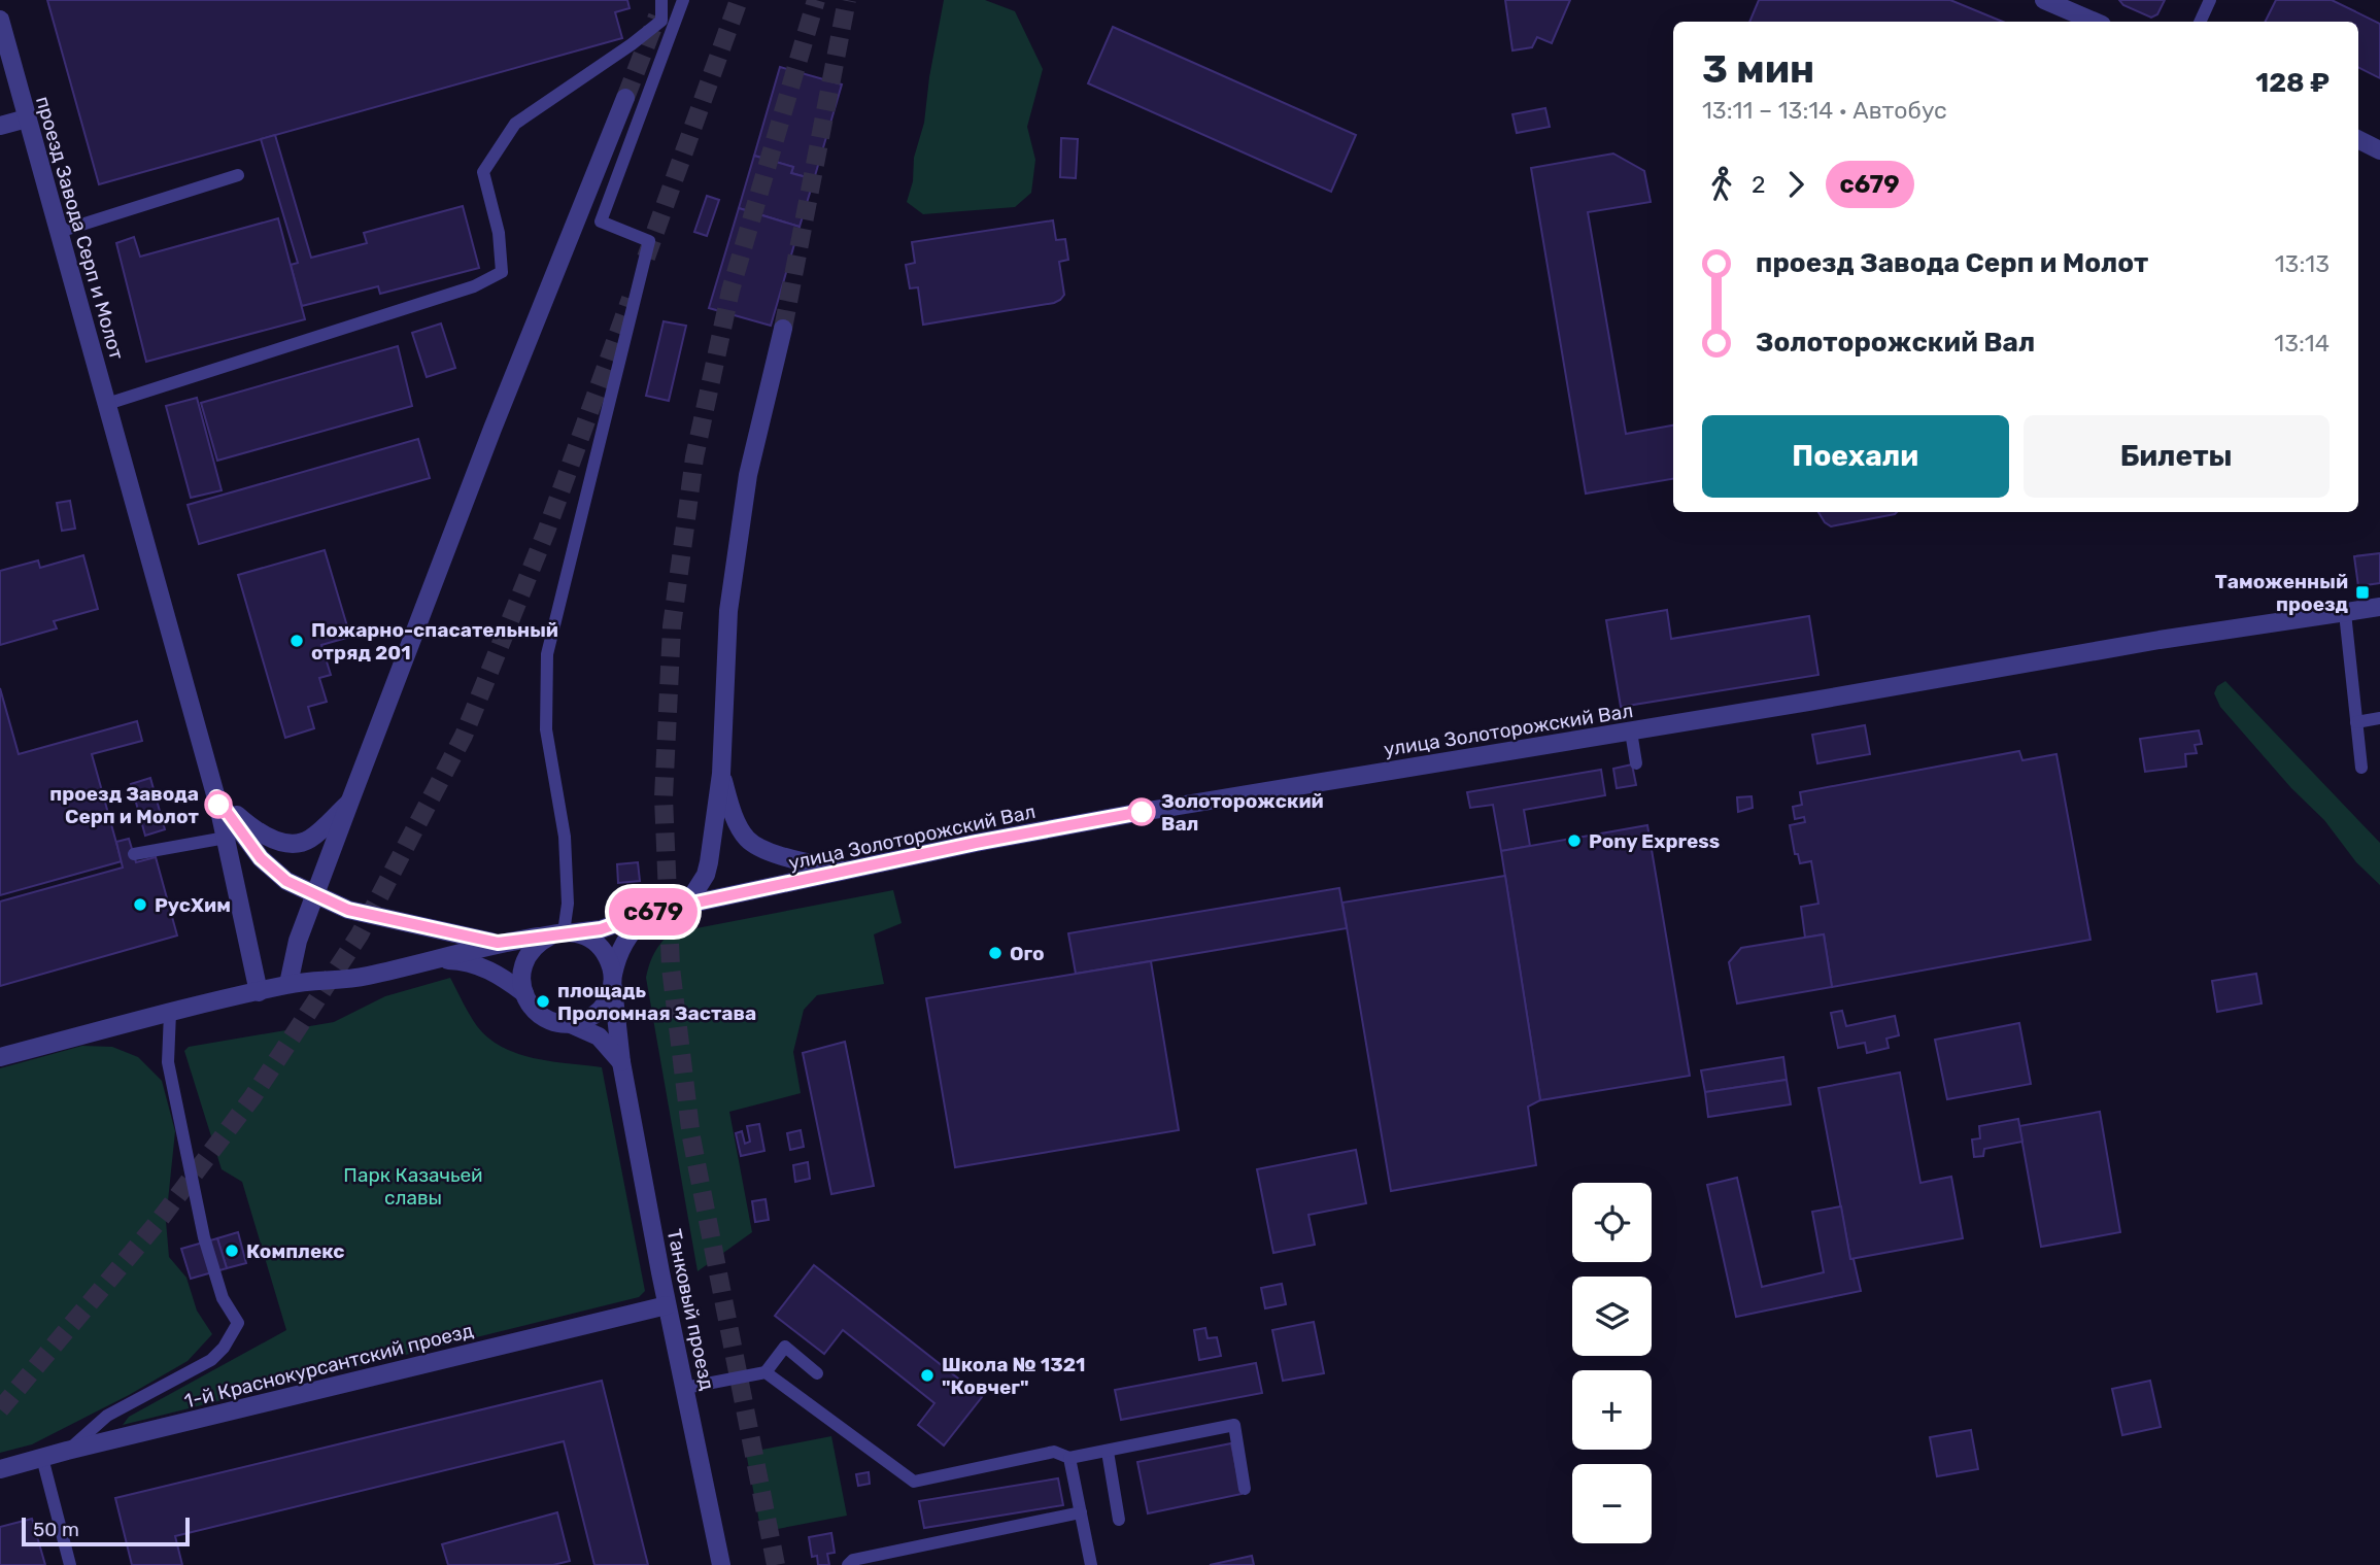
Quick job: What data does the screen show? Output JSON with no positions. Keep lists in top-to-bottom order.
{
  "streets": {
    "street": [
      "проезд Завода Серп и Молот",
      "улица Золоторожский Вал",
      "Танковый проезд",
      "1-й Краснокурсантский проезд"
    ]
  },
  "crossings": [
    ["улица Золоторожский Вал", "Танковый проезд"],
    ["Танковый проезд", "1-й Краснокурсантский проезд"]
  ],
  "parks": ["Парк Казачьей славы"],
  "places": {
    "transit": ["Таможенный проезд"],
    "other": [
      "Пожарно-спасательный отряд 201",
      "проезд Завода Серп и Молот",
      "Золоторожский Вал",
      "Pony Express",
      "РусХим",
      "Ого",
      "площадь Проломная Застава",
      "Комплекс",
      "Школа № 1321 \"Ковчег\""
    ]
  },
  "lines": ["bus line с679"],
  "scale_bar": "50 m",
  "page": {
    "on_map": "с679",
    "heading": ["3 мин", "13:11 – 13:14 · Автобус", "128 ₽"],
    "legs": ["2", "с679"],
    "list": [
      {
        "name": "проезд Завода Серп и Молот",
        "value": "13:13"
      },
      {
        "name": "Золоторожский Вал",
        "value": "13:14"
      }
    ],
    "buttons": ["Поехали", "Билеты"],
    "map_buttons": ["+", "−"],
    "scale": "50 m"
  }
}
